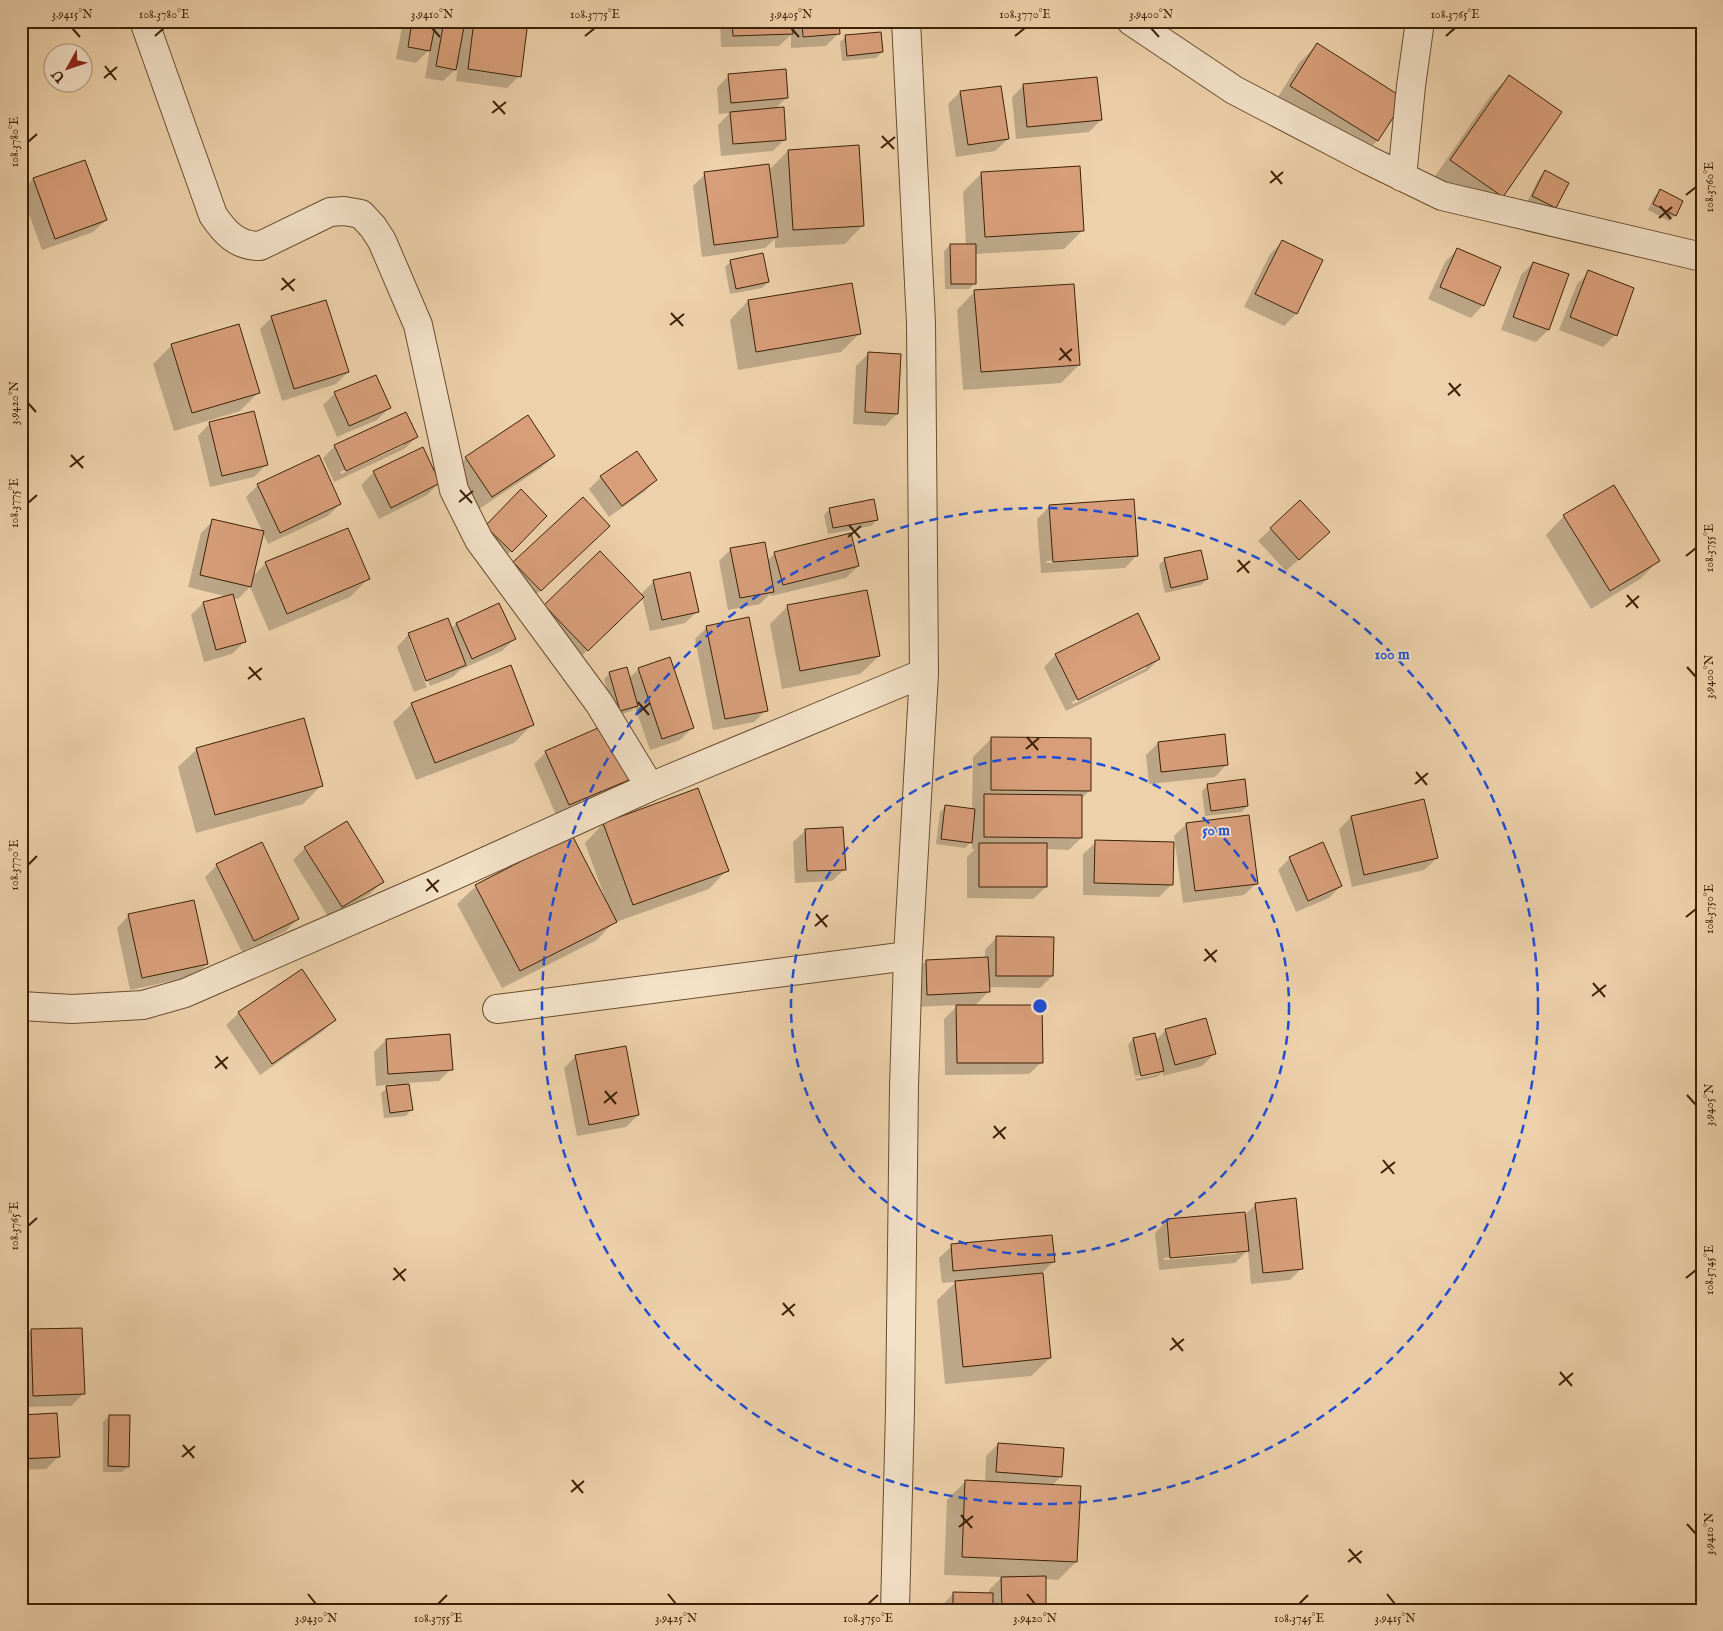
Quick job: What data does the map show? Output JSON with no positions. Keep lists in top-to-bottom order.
{
  "north": "bottom left",
  "coordinates": [
    "3.9415°N",
    "108.3780°E",
    "3.9410°N",
    "108.3775°E",
    "3.9405°N",
    "108.3770°E",
    "3.9400°N",
    "108.3765°E",
    "108.3760°E",
    "3.9420°N",
    "108.3755°E",
    "108.3750°E",
    "108.3745°E",
    "3.9430°N",
    "3.9425°N"
  ],
  "rings": ["100 m", "50 m"]
}
